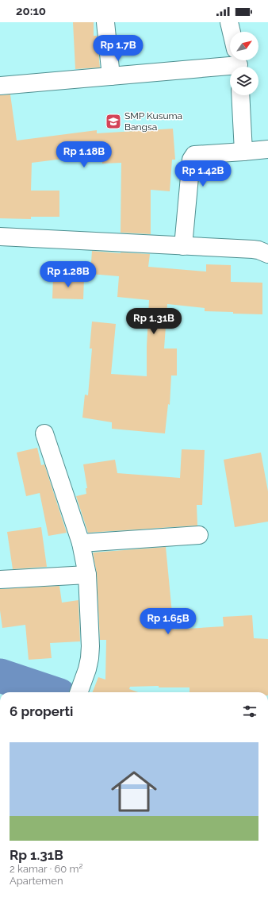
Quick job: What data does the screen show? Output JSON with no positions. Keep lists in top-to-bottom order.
{
  "places": {
    "school or university": ["SMP Kusuma Bangsa"]
  },
  "north": "top right",
  "page": {
    "status": "20:10",
    "price": [
      "Rp 1.7B",
      "Rp 1.18B",
      "Rp 1.42B",
      "Rp 1.28B",
      "Rp 1.31B",
      "Rp 1.65B"
    ],
    "heading": "6 properti",
    "list": [
      {
        "name": "Rp 1.31B",
        "note": "2 kamar · 60 m² · Apartemen"
      }
    ]
  }
}
